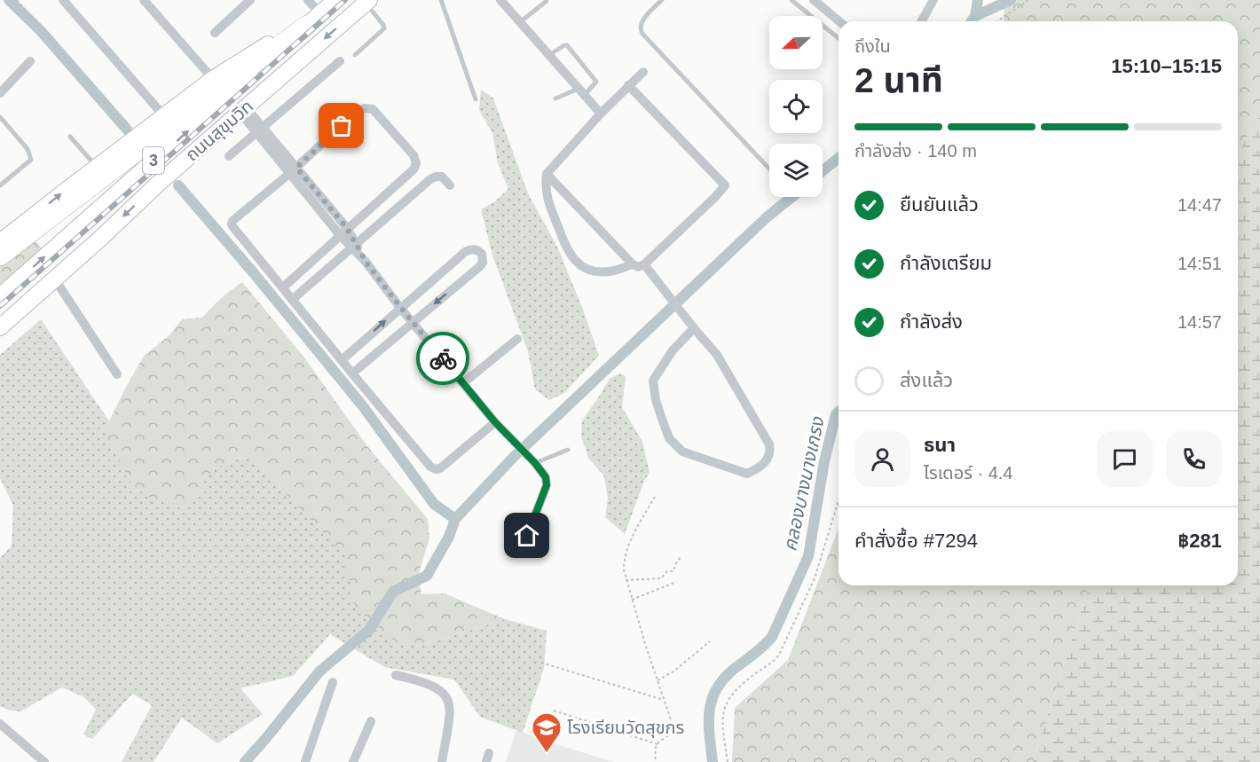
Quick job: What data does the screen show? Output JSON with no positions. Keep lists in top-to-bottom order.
{
  "streets": {
    "highway": ["ถนนสุขุมวิท", "3"]
  },
  "water": ["คลองบางนางเกรง"],
  "places": {
    "school or university": ["โรงเรียนวัดสุขกร"]
  },
  "north": "left",
  "page": {
    "heading": ["2 นาที", "ถึงใน", "15:10–15:15"],
    "panel": [
      "ธนา",
      "ไรเดอร์ · 4.4",
      "คำสั่งซื้อ #7294",
      "฿281"
    ],
    "bar": "กำลังส่ง · 140 m",
    "list": [
      ["ยืนยันแล้ว", "14:47"],
      ["กำลังเตรียม", "14:51"],
      ["กำลังส่ง", "14:57"],
      "ส่งแล้ว"
    ]
  }
}
